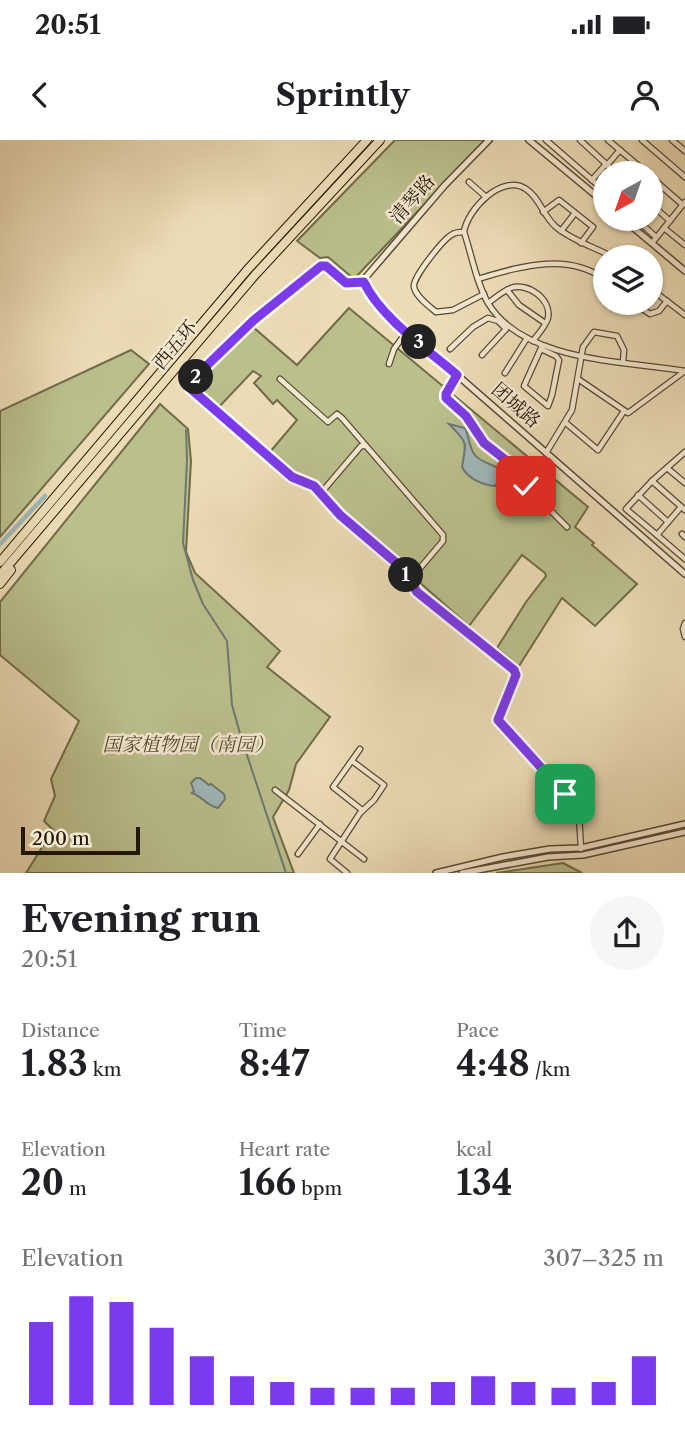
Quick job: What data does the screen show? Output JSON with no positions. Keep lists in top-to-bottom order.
{
  "streets": {
    "highway": ["西五环"],
    "street": ["清琴路", "团城路"]
  },
  "crossings": [
    ["清琴路", "团城路"]
  ],
  "parks": ["国家植物园（南园）"],
  "scale_bar": "200 m",
  "north": "bottom left",
  "page": {
    "status": "20:51",
    "header": "Sprintly",
    "pins": ["3", "2", "1"],
    "scale": "200 m",
    "heading": ["Evening run", "20:51"],
    "stats": [
      ["Distance", "1.83 km"],
      ["Time", "8:47"],
      ["Pace", "4:48 /km"],
      ["Elevation", "20 m"],
      ["Heart rate", "166 bpm"],
      ["kcal", "134"]
    ],
    "chart": ["Elevation", "307–325 m"]
  }
}
